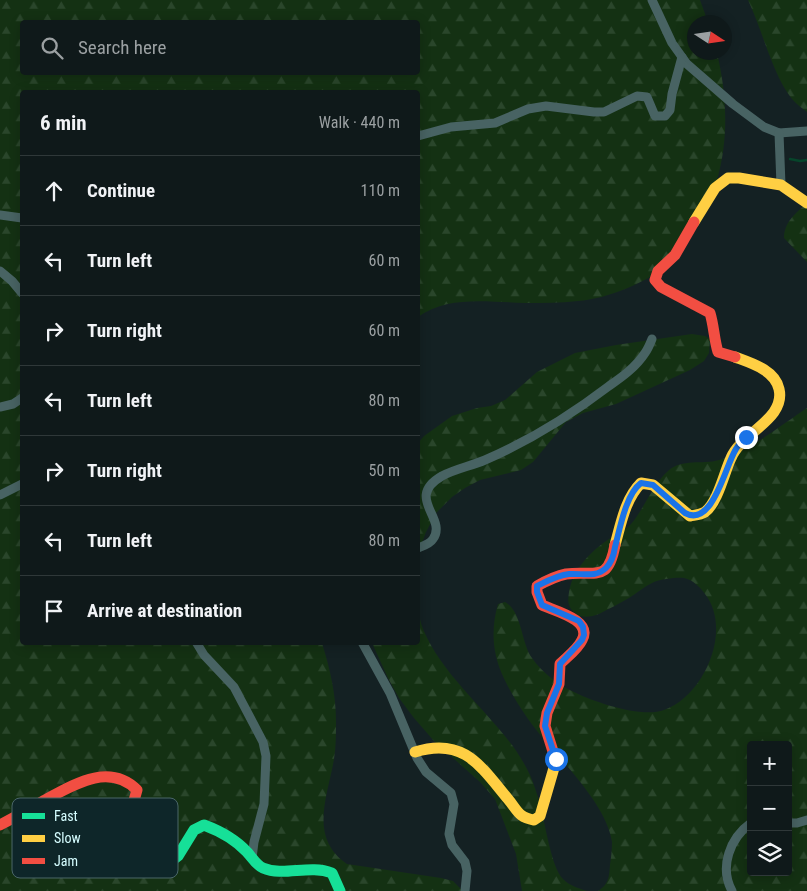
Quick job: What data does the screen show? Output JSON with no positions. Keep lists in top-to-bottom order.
{
  "legend": ["Fast", "Slow", "Jam"],
  "north": "right",
  "page": {
    "search": "Search here",
    "heading": ["6 min", "Walk · 440 m"],
    "list": [
      ["Continue", "110 m"],
      ["Turn left", "60 m"],
      ["Turn right", "60 m"],
      ["Turn left", "80 m"],
      ["Turn right", "50 m"],
      ["Turn left", "80 m"],
      "Arrive at destination"
    ],
    "map_buttons": ["+", "−"]
  }
}
